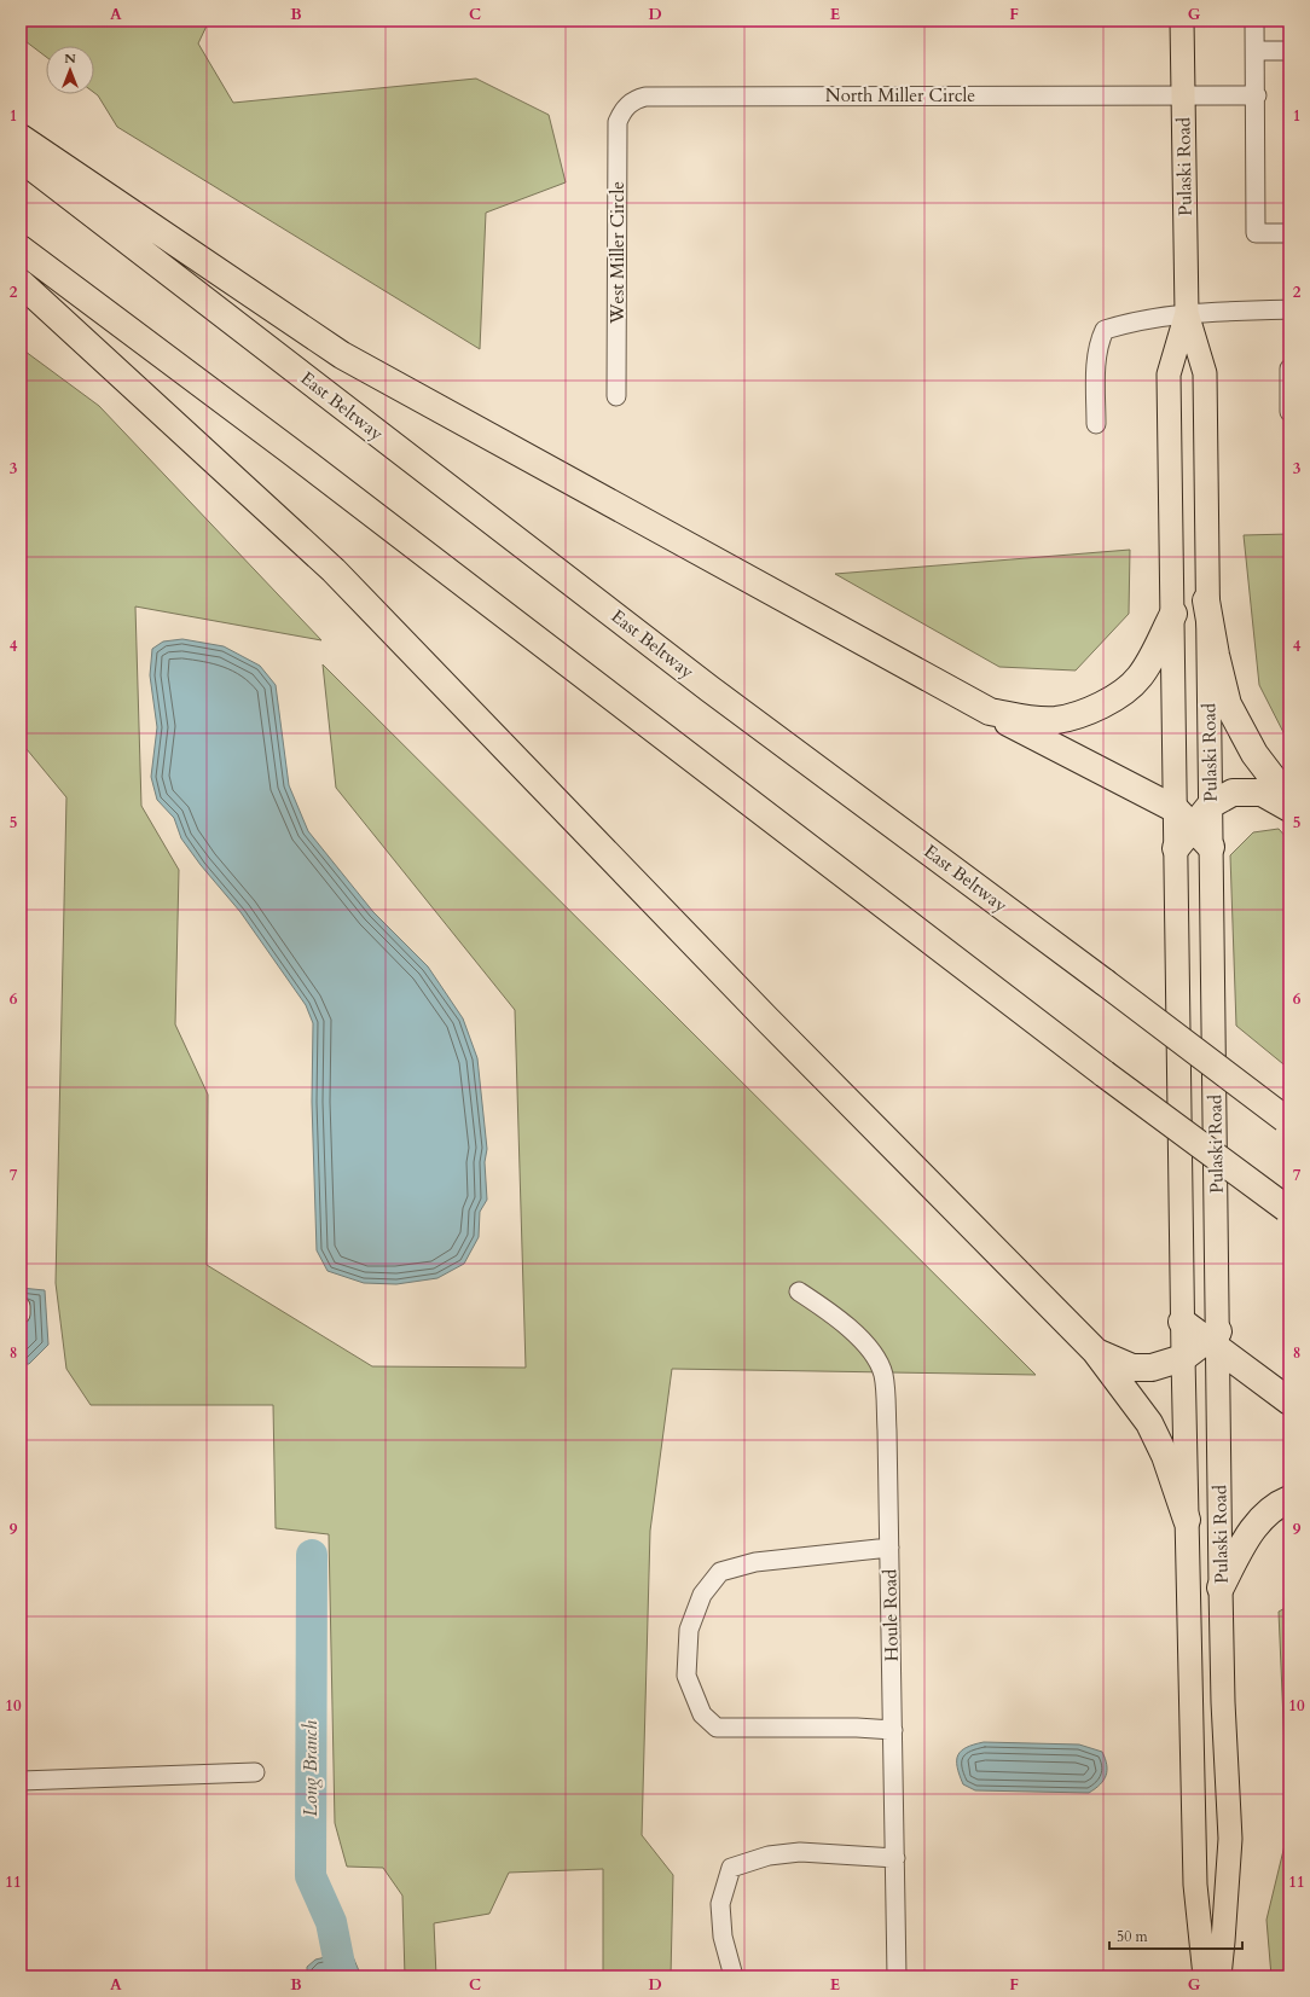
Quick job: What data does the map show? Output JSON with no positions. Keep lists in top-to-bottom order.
{
  "streets": {
    "highway": ["East Beltway"],
    "main road": ["Pulaski Road"],
    "street": ["North Miller Circle", "West Miller Circle", "Houle Road"]
  },
  "crossings": [
    ["North Miller Circle", "Pulaski Road"],
    ["North Miller Circle", "West Miller Circle"]
  ],
  "water": ["Long Branch"],
  "scale_bar": "50 m",
  "north": "top",
  "grid": {
    "columns": [
      "A",
      "B",
      "C",
      "D",
      "E",
      "F",
      "G"
    ],
    "rows": [
      "1",
      "2",
      "3",
      "4",
      "5",
      "6",
      "7",
      "8",
      "9",
      "10",
      "11"
    ]
  }
}
